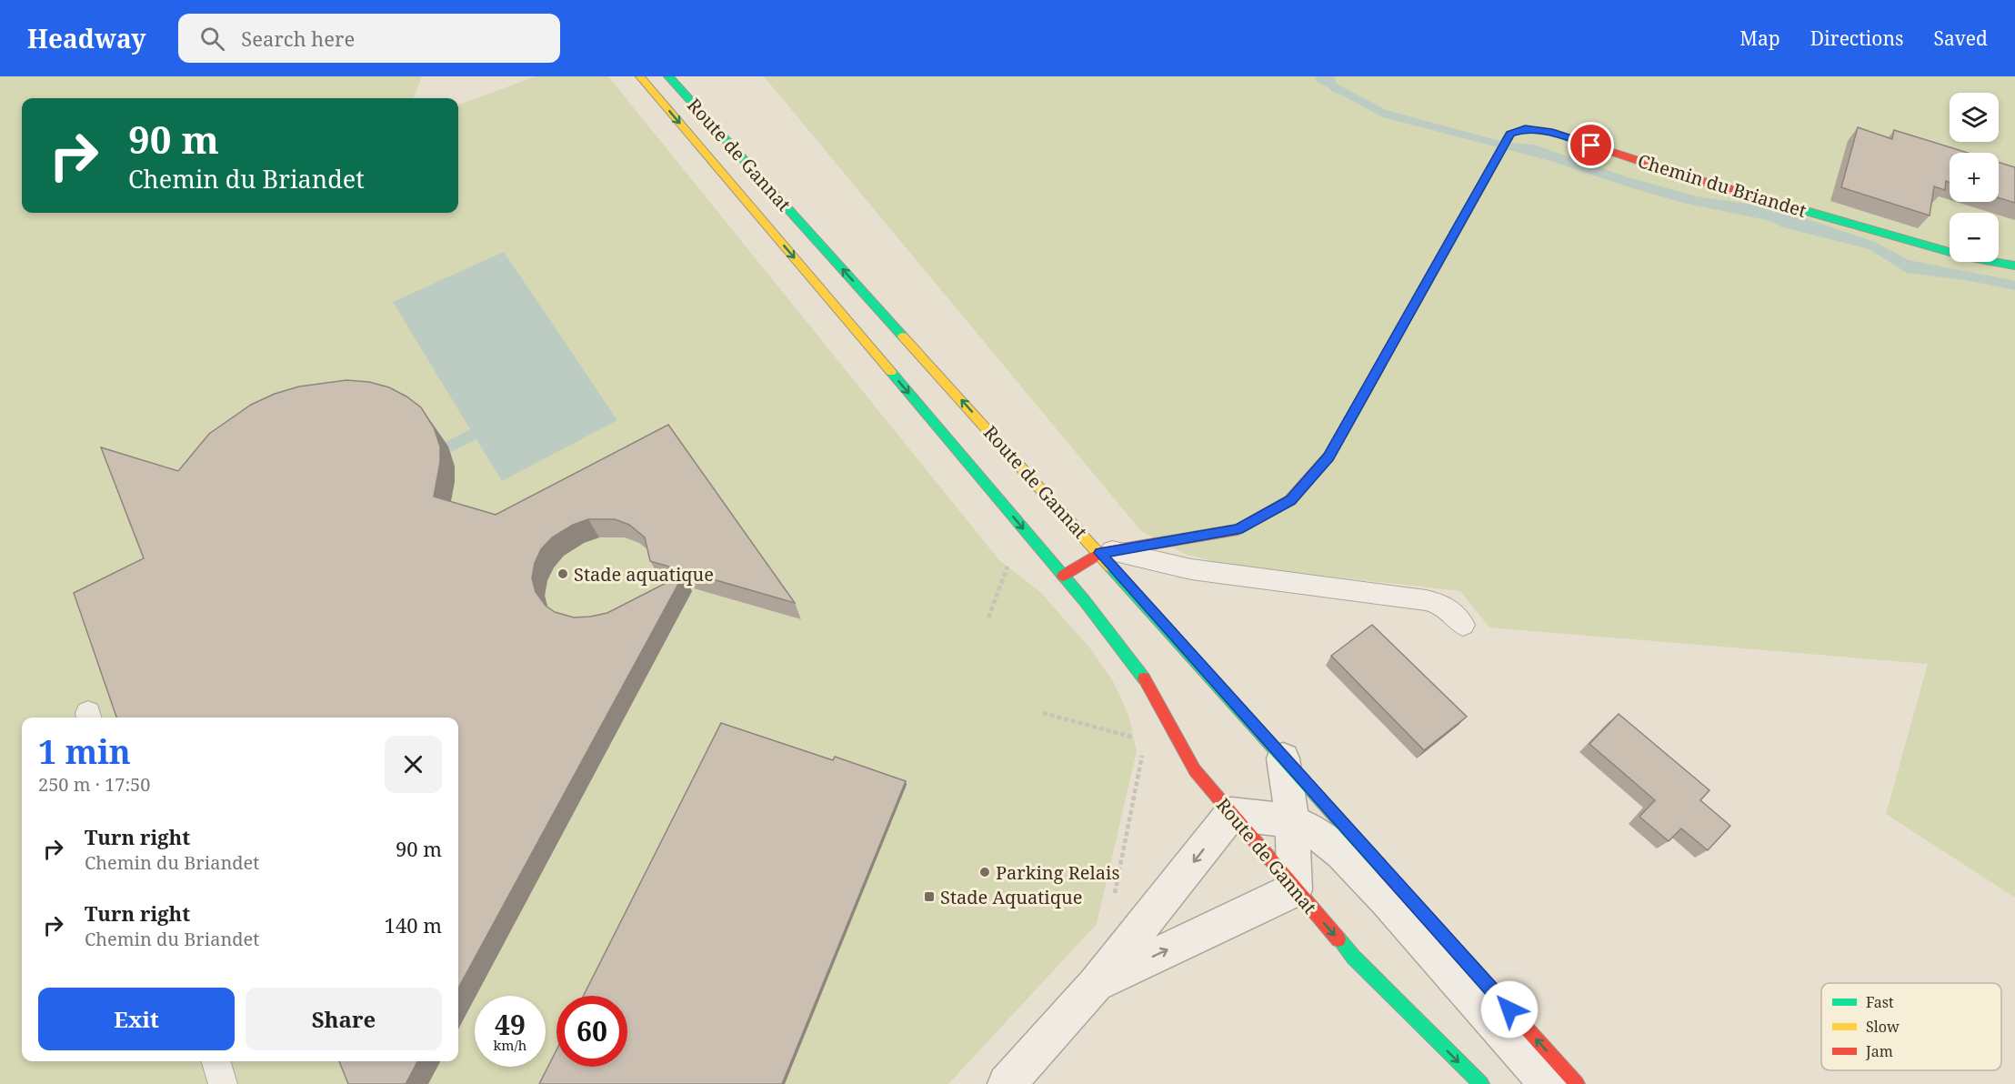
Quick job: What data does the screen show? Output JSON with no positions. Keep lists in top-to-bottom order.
{
  "streets": {
    "main road": ["Route de Gannat", "Chemin du Briandet"]
  },
  "crossings": [
    ["Route de Gannat", "Chemin du Briandet"]
  ],
  "places": {
    "other": ["Stade aquatique", "Parking Relais"],
    "transit": ["Stade Aquatique"]
  },
  "legend": ["Fast", "Slow", "Jam"],
  "page": {
    "header": "Headway",
    "search": "Search here",
    "nav": ["Map", "Directions", "Saved"],
    "map_buttons": ["+", "−"],
    "turn": ["90 m", "Chemin du Briandet"],
    "heading": ["1 min", "250 m · 17:50"],
    "list": [
      {
        "name": "Turn right",
        "note": "Chemin du Briandet",
        "value": "90 m"
      },
      {
        "name": "Turn right",
        "note": "Chemin du Briandet",
        "value": "140 m"
      }
    ],
    "buttons": ["Exit", "Share"],
    "speed": "49 km/h",
    "limit": "60"
  }
}
